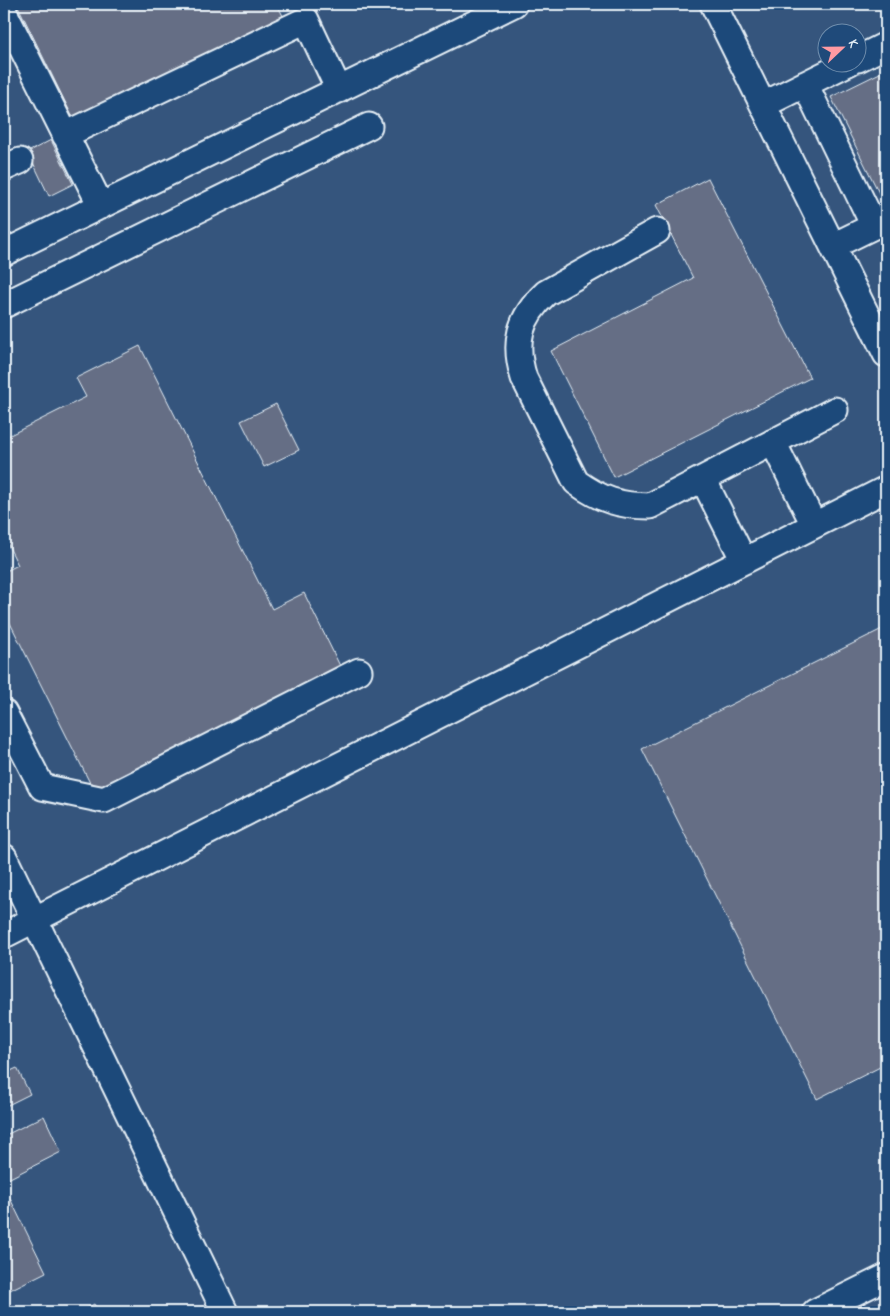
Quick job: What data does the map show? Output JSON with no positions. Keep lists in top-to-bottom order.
{
  "north": "right"
}
